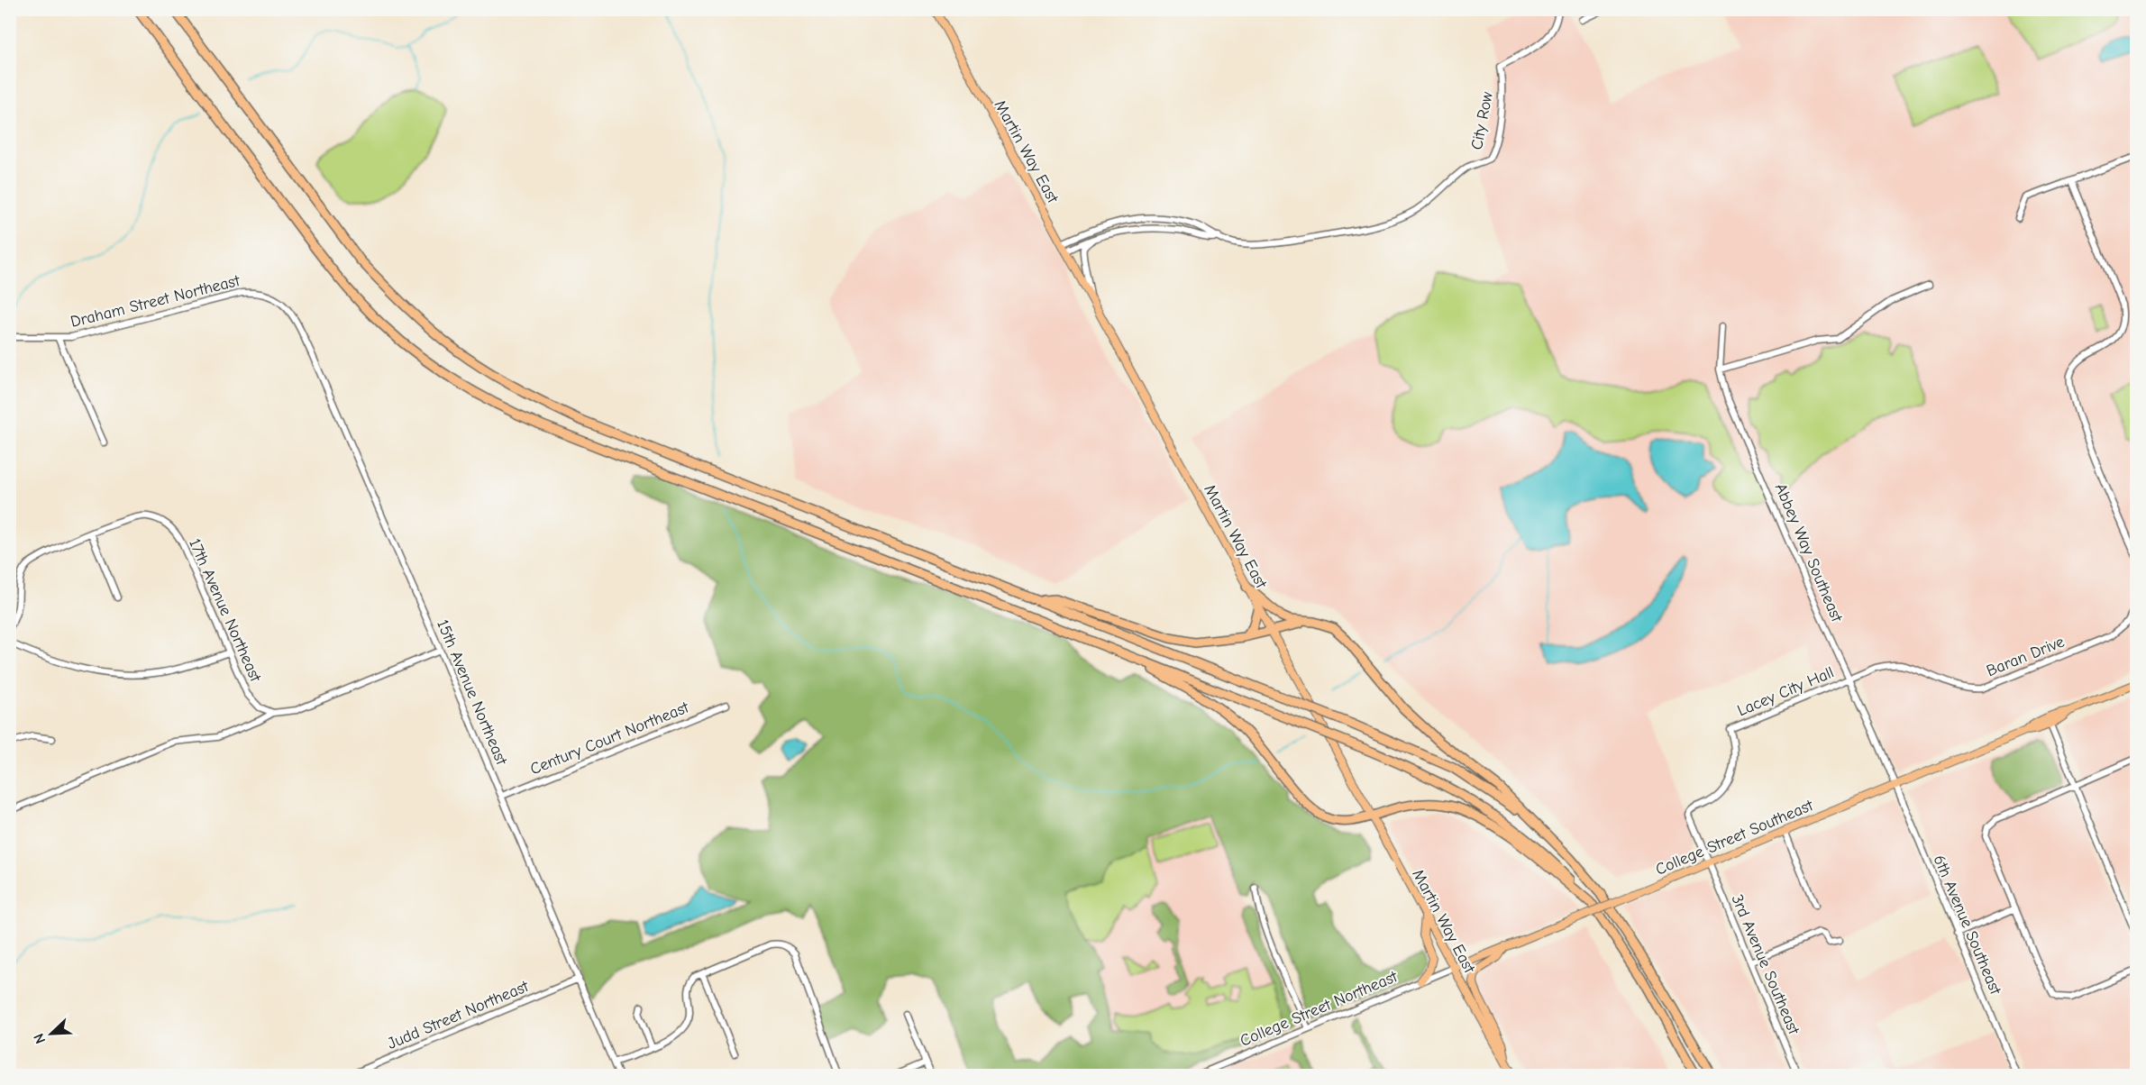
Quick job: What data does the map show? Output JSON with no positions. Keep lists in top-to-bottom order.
{
  "streets": {
    "main road": ["Martin Way East", "College Street Southeast"],
    "street": [
      "City Row",
      "Draham Street Northeast",
      "Abbey Way Southeast",
      "17th Avenue Northeast",
      "Baran Drive",
      "Lacey City Hall",
      "15th Avenue Northeast",
      "Century Court Northeast",
      "6th Avenue Southeast",
      "3rd Avenue Southeast",
      "College Street Northeast",
      "Judd Street Northeast"
    ]
  },
  "crossings": [
    ["Martin Way East", "College Street Southeast"],
    ["Martin Way East", "College Street Northeast"],
    ["Draham Street Northeast", "15th Avenue Northeast"],
    ["Abbey Way Southeast", "Baran Drive"],
    ["Abbey Way Southeast", "Lacey City Hall"],
    ["Abbey Way Southeast", "College Street Southeast"],
    ["Abbey Way Southeast", "6th Avenue Southeast"],
    ["Baran Drive", "Lacey City Hall"],
    ["Lacey City Hall", "College Street Southeast"],
    ["Lacey City Hall", "3rd Avenue Southeast"],
    ["15th Avenue Northeast", "Century Court Northeast"],
    ["15th Avenue Northeast", "Judd Street Northeast"],
    ["College Street Southeast", "6th Avenue Southeast"],
    ["College Street Southeast", "3rd Avenue Southeast"],
    ["College Street Southeast", "College Street Northeast"]
  ],
  "north": "bottom left"
}
